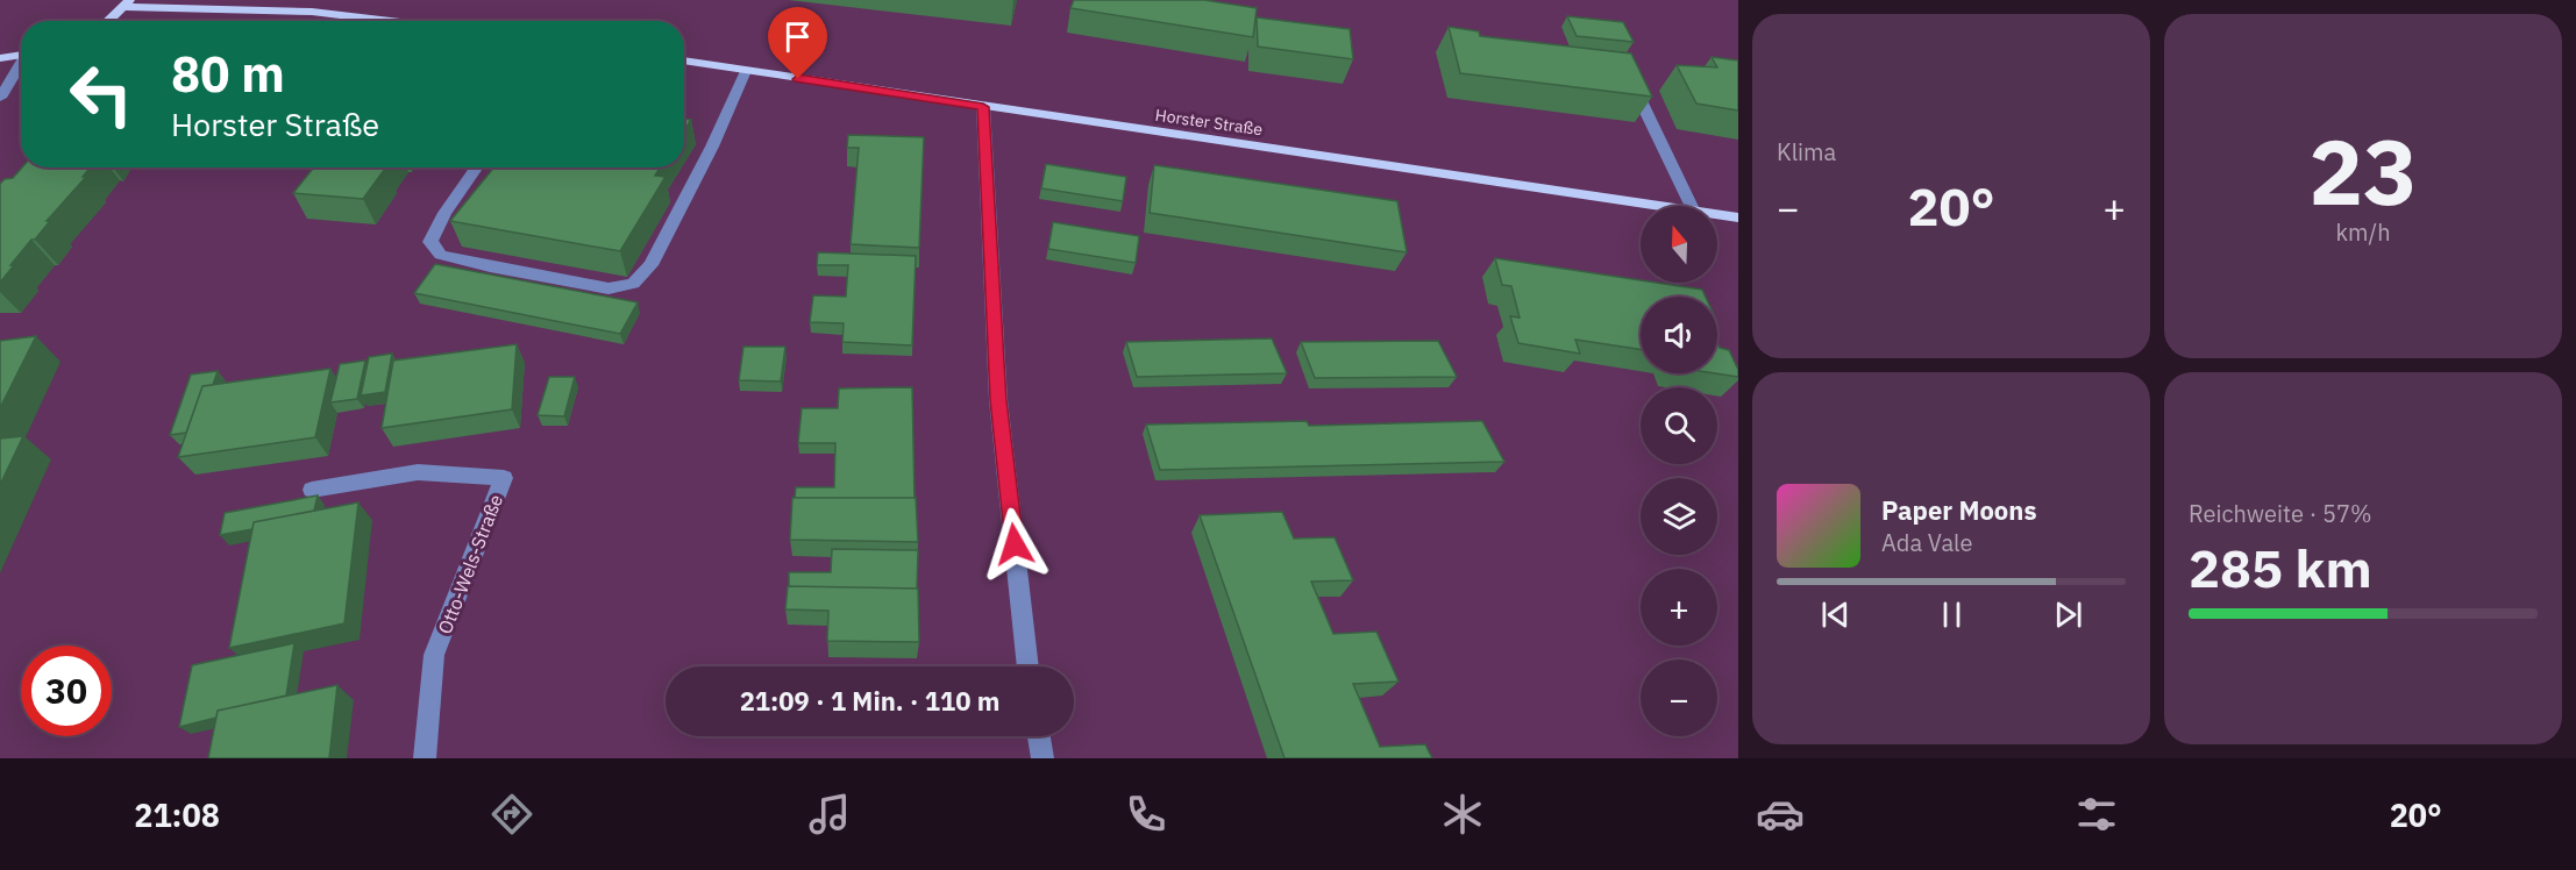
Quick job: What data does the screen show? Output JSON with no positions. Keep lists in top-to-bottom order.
{
  "streets": {
    "main road": ["Horster Straße"],
    "street": ["Otto-Wels-Straße"]
  },
  "north": "top",
  "page": {
    "tile": [
      "Klima",
      ["23", "km/h"],
      ["Reichweite · 57%", "285 km"]
    ],
    "turn": ["80 m", "Horster Straße"],
    "heat": ["−", "20°", "+"],
    "map_buttons": ["+", "−"],
    "song": ["Paper Moons", "Ada Vale"],
    "limit": "30",
    "trip": "21:09 · 1 Min. · 110 m",
    "tabs": ["21:08", "20°"]
  }
}
